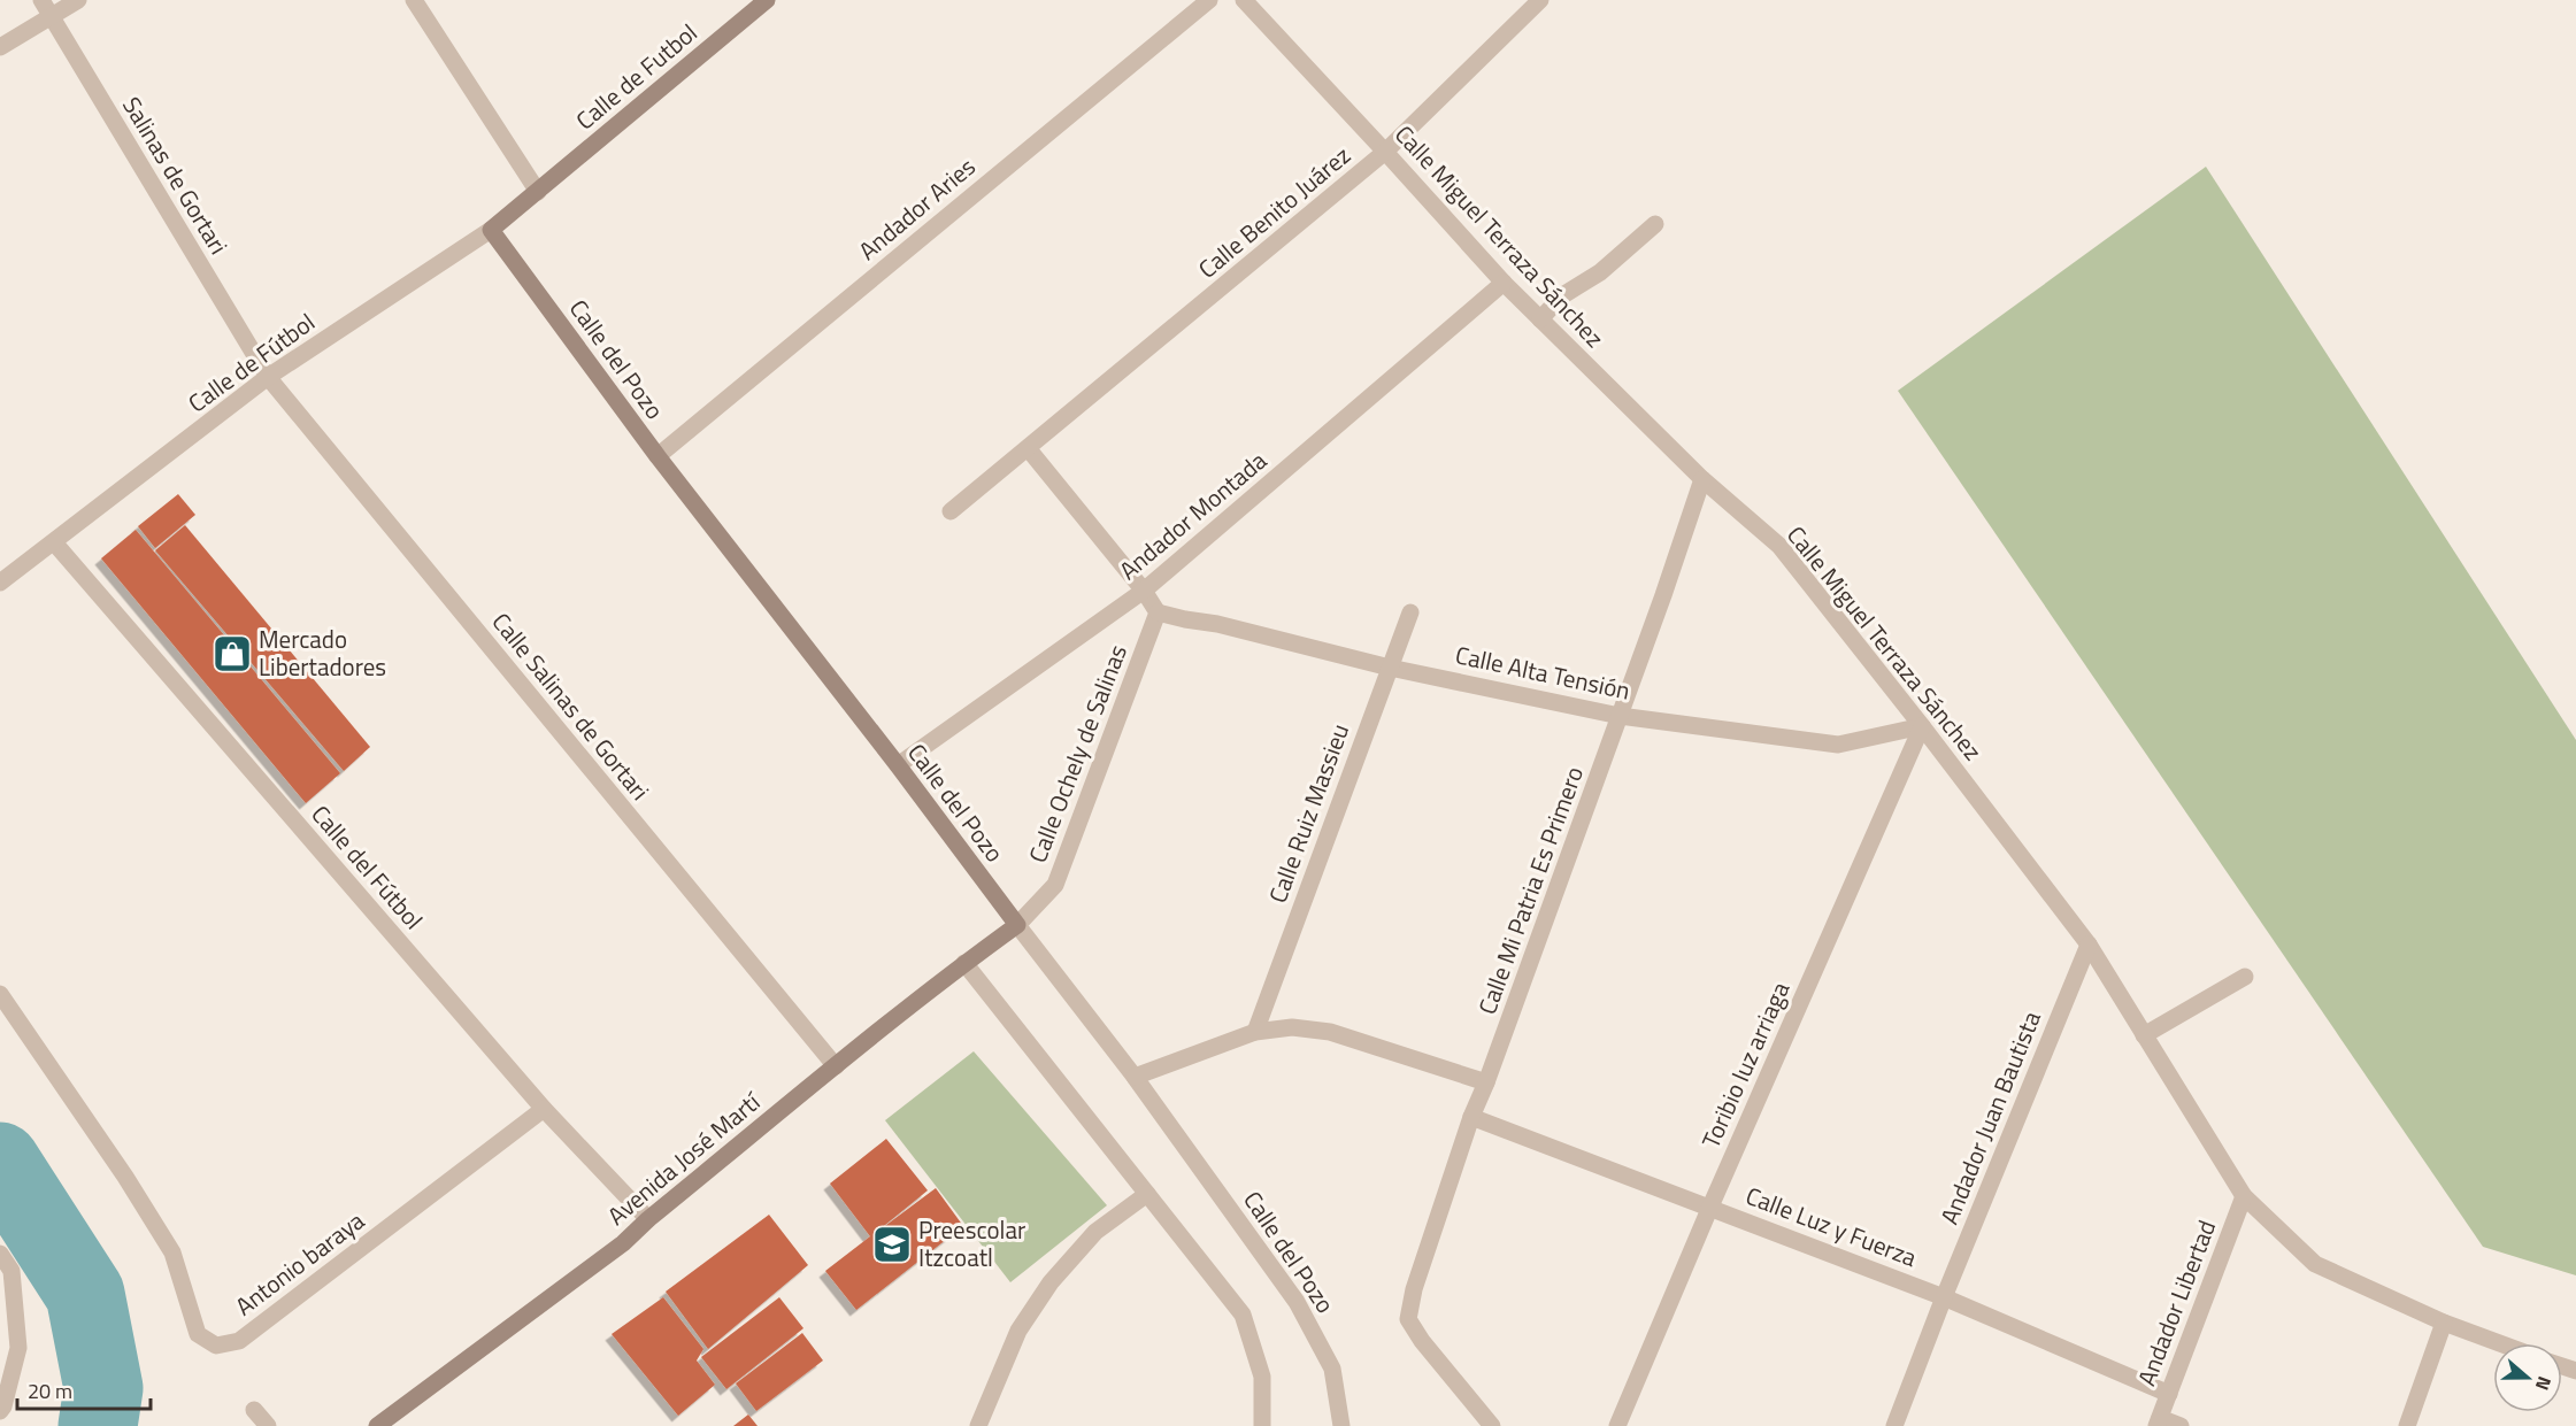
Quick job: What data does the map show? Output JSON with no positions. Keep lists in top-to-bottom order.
{
  "streets": {
    "main road": [
      "Calle de Futbol",
      "Calle del Pozo",
      "Calle de Fútbol",
      "Avenida José Martí"
    ],
    "street": [
      "Salinas de Gortari",
      "Andador Aries",
      "Calle Benito Juárez",
      "Calle Miguel Terraza Sánchez",
      "Andador Montada",
      "Calle Alta Tensión",
      "Calle Salinas de Gortari",
      "Calle Ochely de Salinas",
      "Calle Ruiz Massieu",
      "Calle del Fútbol",
      "Calle Mi Patria Es Primero",
      "Toribio luz arriaga",
      "Andador Juan Bautista",
      "Calle Luz y Fuerza",
      "Antonio baraya",
      "Andador Libertad"
    ]
  },
  "crossings": [
    ["Calle de Futbol", "Calle de Fútbol"],
    ["Salinas de Gortari", "Calle de Fútbol"],
    ["Salinas de Gortari", "Calle Salinas de Gortari"],
    ["Andador Aries", "Calle del Pozo"],
    ["Calle Benito Juárez", "Calle Miguel Terraza Sánchez"],
    ["Calle Miguel Terraza Sánchez", "Andador Montada"],
    ["Calle Miguel Terraza Sánchez", "Calle Alta Tensión"],
    ["Calle Miguel Terraza Sánchez", "Calle Mi Patria Es Primero"],
    ["Calle Miguel Terraza Sánchez", "Toribio luz arriaga"],
    ["Calle Miguel Terraza Sánchez", "Andador Juan Bautista"],
    ["Calle Miguel Terraza Sánchez", "Andador Libertad"],
    ["Calle del Pozo", "Calle de Fútbol"],
    ["Calle del Pozo", "Andador Montada"],
    ["Calle del Pozo", "Calle Ochely de Salinas"],
    ["Calle del Pozo", "Avenida José Martí"],
    ["Calle de Fútbol", "Calle Salinas de Gortari"],
    ["Calle de Fútbol", "Calle del Fútbol"],
    ["Calle Alta Tensión", "Calle Ochely de Salinas"],
    ["Calle Alta Tensión", "Calle Ruiz Massieu"],
    ["Calle Alta Tensión", "Calle Mi Patria Es Primero"],
    ["Calle Alta Tensión", "Toribio luz arriaga"],
    ["Calle Salinas de Gortari", "Avenida José Martí"],
    ["Calle Ochely de Salinas", "Avenida José Martí"],
    ["Calle del Fútbol", "Avenida José Martí"],
    ["Calle del Fútbol", "Antonio baraya"],
    ["Calle Mi Patria Es Primero", "Calle Luz y Fuerza"],
    ["Toribio luz arriaga", "Calle Luz y Fuerza"],
    ["Andador Juan Bautista", "Calle Luz y Fuerza"],
    ["Calle Luz y Fuerza", "Andador Libertad"]
  ],
  "places": {
    "shop": ["Mercado Libertadores"],
    "school or university": ["Preescolar Itzcoatl"]
  },
  "scale_bar": "20 m",
  "north": "right"
}
